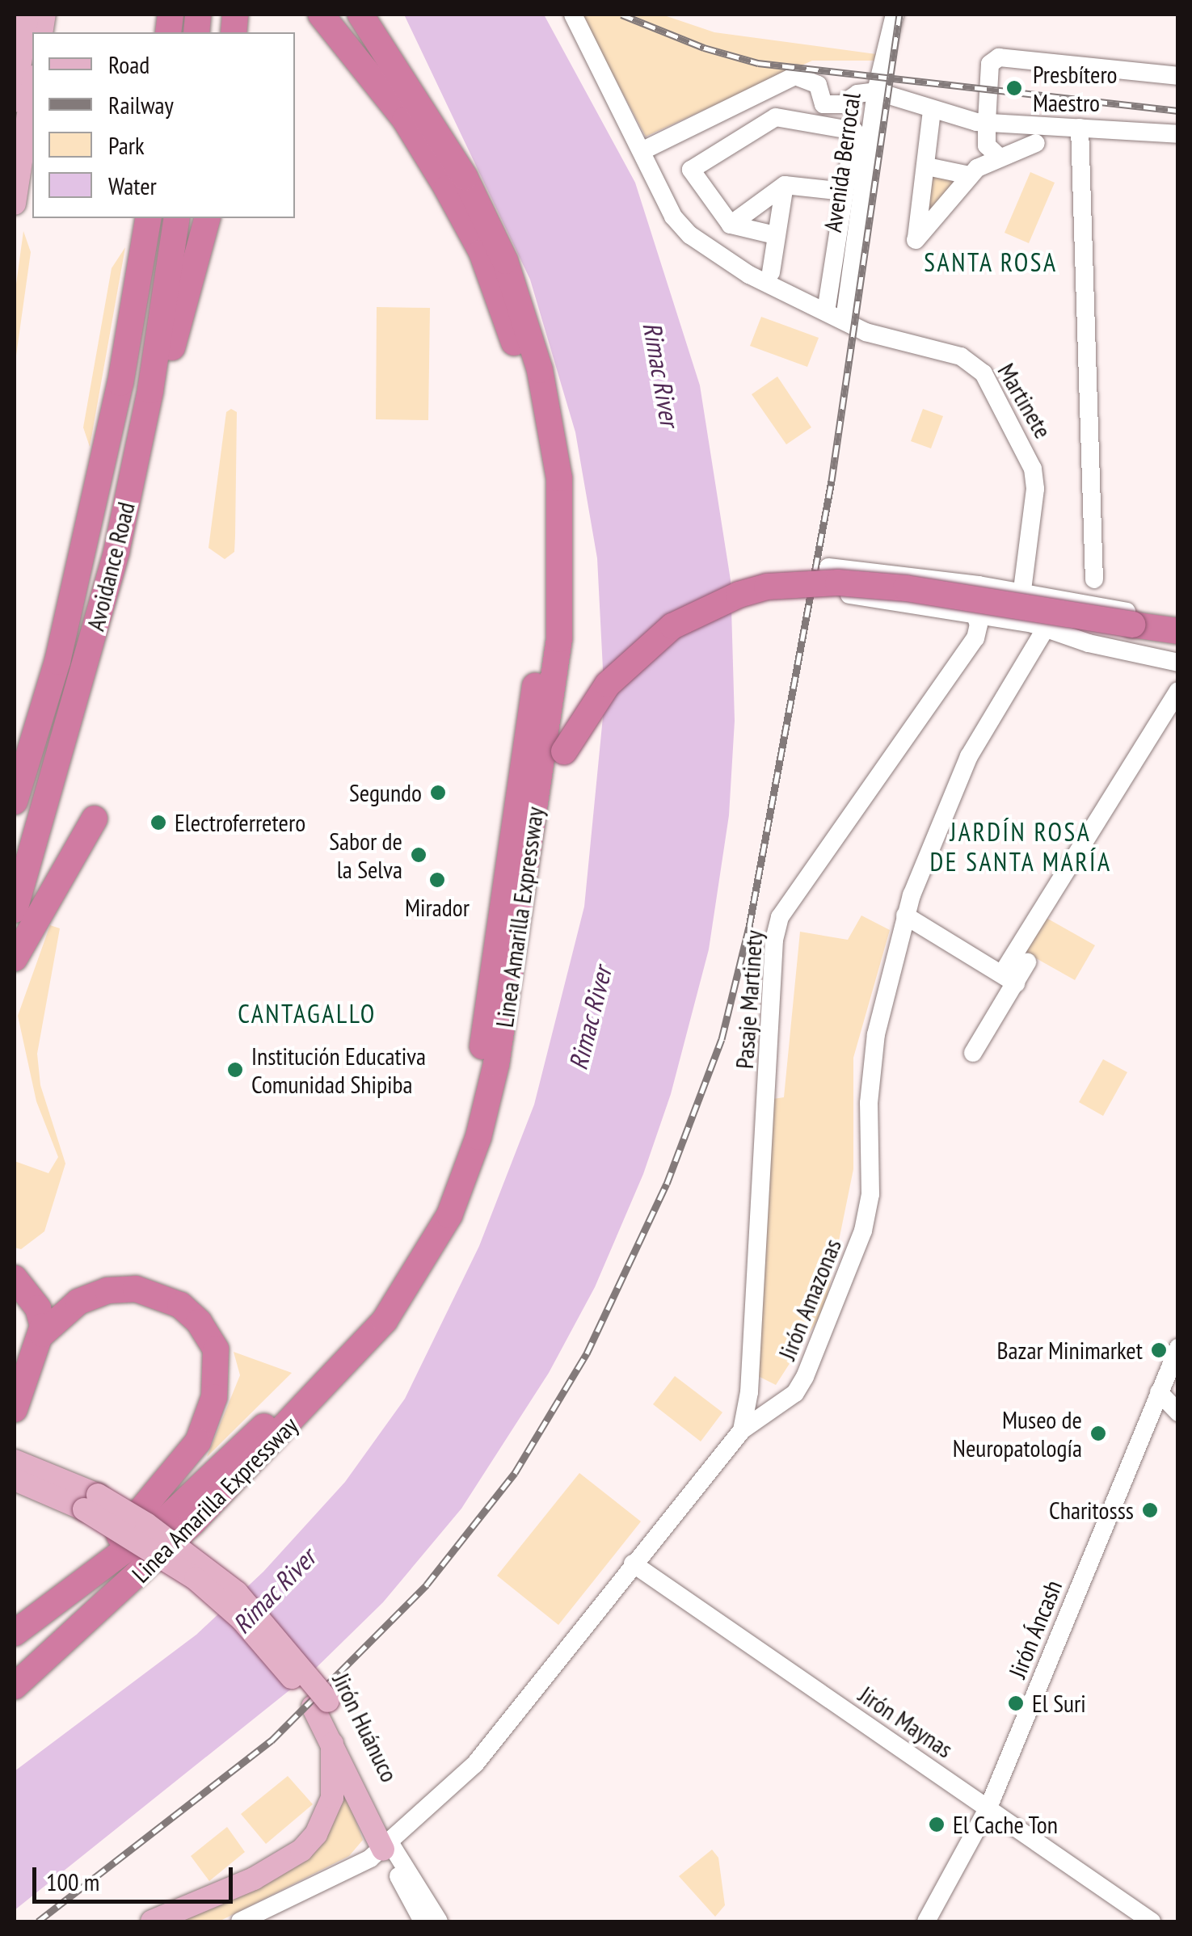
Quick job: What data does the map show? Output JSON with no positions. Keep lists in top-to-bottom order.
{
  "streets": {
    "highway": ["Avoidance Road", "Linea Amarilla Expressway"],
    "main road": ["Jirón Huánuco"],
    "street": [
      "Avenida Berrocal",
      "Martinete",
      "Pasaje Martinety",
      "Jirón Amazonas",
      "Jirón Áncash",
      "Jirón Maynas"
    ]
  },
  "crossings": [
    ["Avenida Berrocal", "Martinete"],
    ["Pasaje Martinety", "Jirón Amazonas"],
    ["Jirón Amazonas", "Jirón Maynas"],
    ["Jirón Amazonas", "Jirón Huánuco"],
    ["Jirón Áncash", "Jirón Maynas"]
  ],
  "districts": ["SANTA ROSA", "JARDÍN ROSA DE SANTA MARÍA", "CANTAGALLO"],
  "water": ["Rimac River"],
  "places": [
    "Presbítero Maestro",
    "Segundo",
    "Electroferretero",
    "Sabor de la Selva",
    "Mirador",
    "Institución Educativa Comunidad Shipiba",
    "Bazar Minimarket",
    "Museo de Neuropatología",
    "Charitosss",
    "El Suri",
    "El Cache Ton"
  ],
  "legend": [
    "Road",
    "Railway",
    "Park",
    "Water"
  ],
  "scale_bar": "100 m"
}
